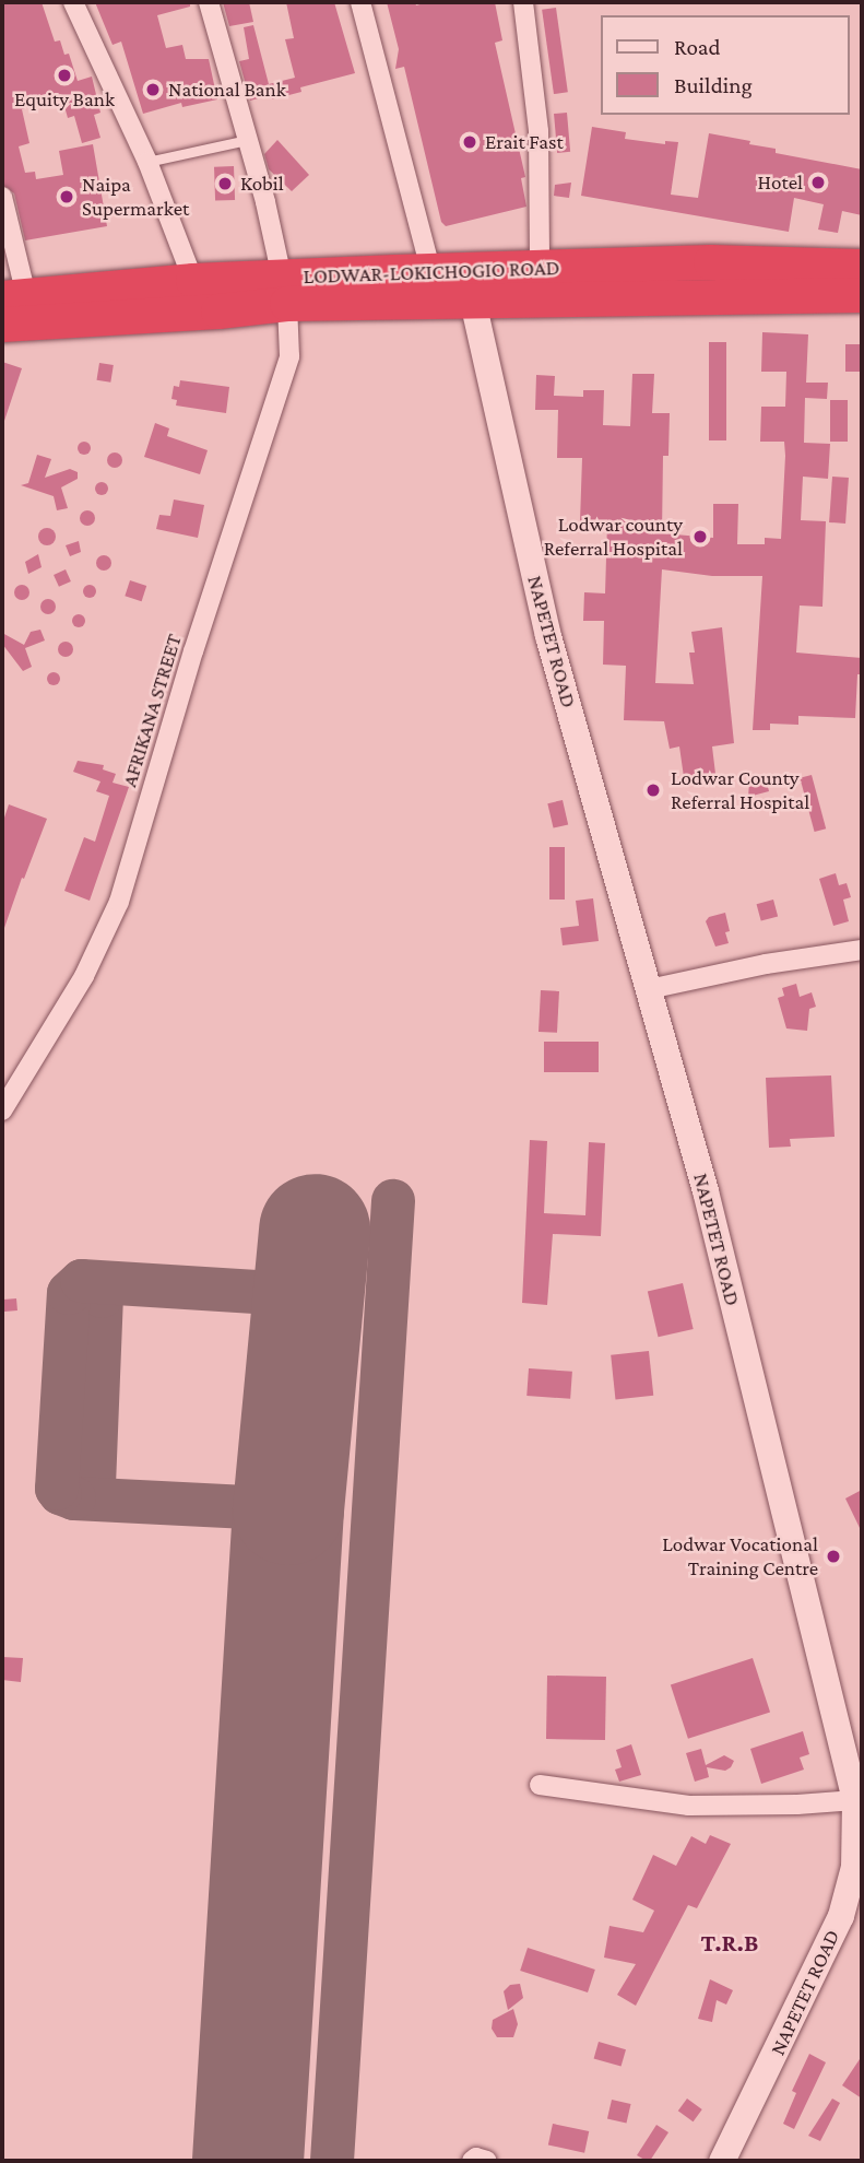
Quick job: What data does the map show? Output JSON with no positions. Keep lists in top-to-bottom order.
{
  "streets": {
    "highway": ["LODWAR-LOKICHOGIO ROAD"],
    "main road": ["NAPETET ROAD"],
    "street": ["AFRIKANA STREET"]
  },
  "crossings": [
    ["LODWAR-LOKICHOGIO ROAD", "NAPETET ROAD"],
    ["LODWAR-LOKICHOGIO ROAD", "AFRIKANA STREET"]
  ],
  "districts": ["T.R.B"],
  "places": [
    "Equity Bank",
    "National Bank",
    "Erait Fast",
    "Hotel",
    "Kobil",
    "Naipa Supermarket",
    "Lodwar county Referral Hospital",
    "Lodwar County Referral Hospital",
    "Lodwar Vocational Training Centre"
  ],
  "legend": ["Road", "Building"]
}
